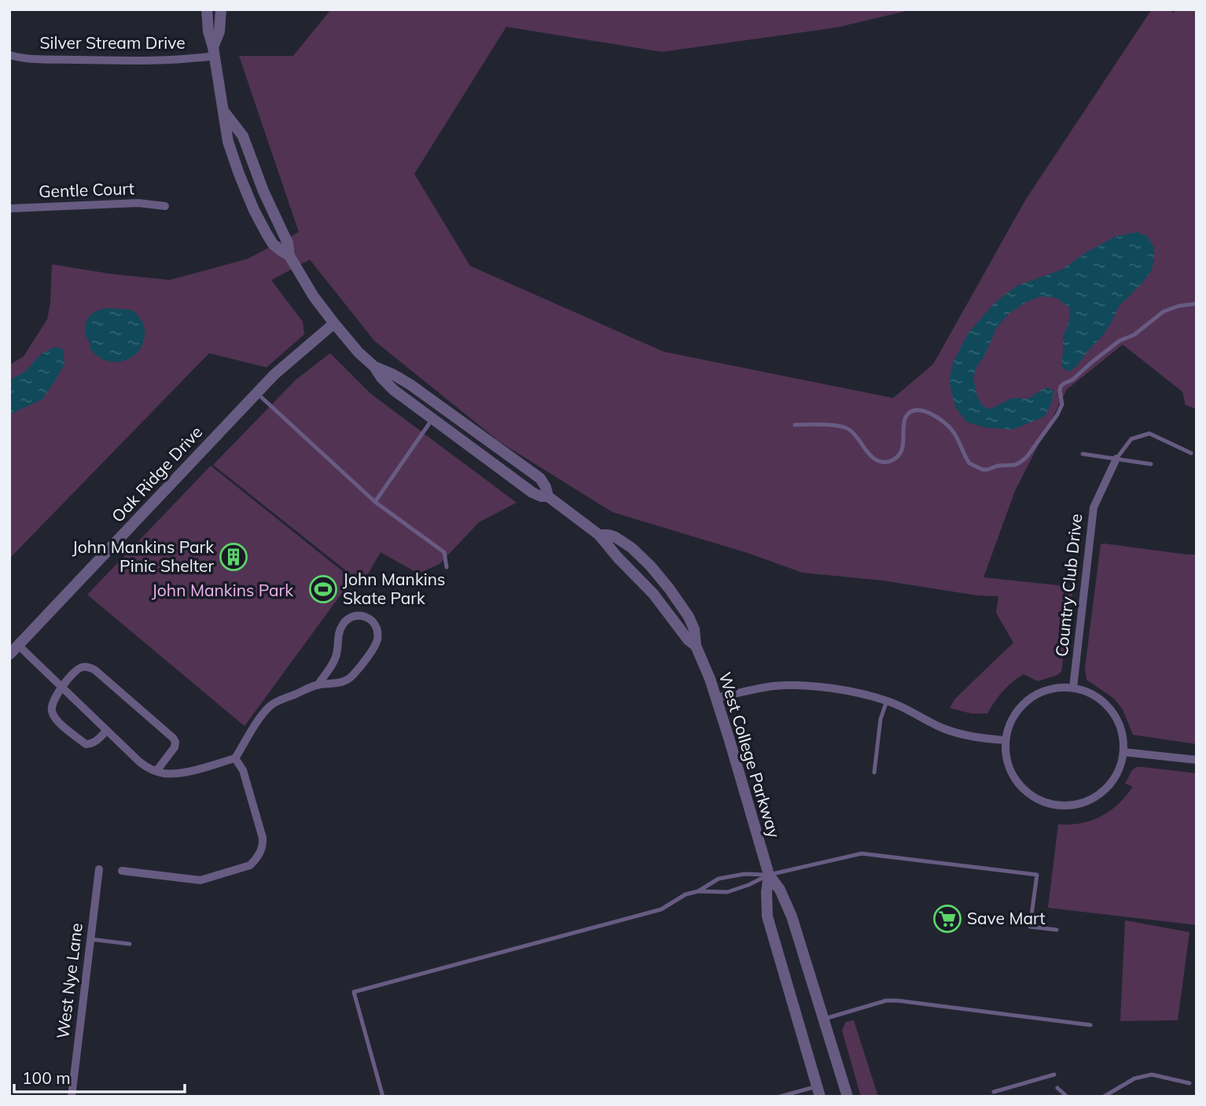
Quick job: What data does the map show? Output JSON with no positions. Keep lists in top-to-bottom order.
{
  "streets": {
    "street": [
      "Silver Stream Drive",
      "Gentle Court",
      "Oak Ridge Drive",
      "Country Club Drive",
      "West College Parkway",
      "West Nye Lane"
    ]
  },
  "crossings": [
    ["Silver Stream Drive", "West College Parkway"],
    ["Oak Ridge Drive", "West College Parkway"]
  ],
  "parks": ["John Mankins Park"],
  "places": {
    "building": ["John Mankins Park Pinic Shelter"],
    "sports": ["John Mankins Skate Park"],
    "supermarket": ["Save Mart"]
  },
  "scale_bar": "100 m"
}
